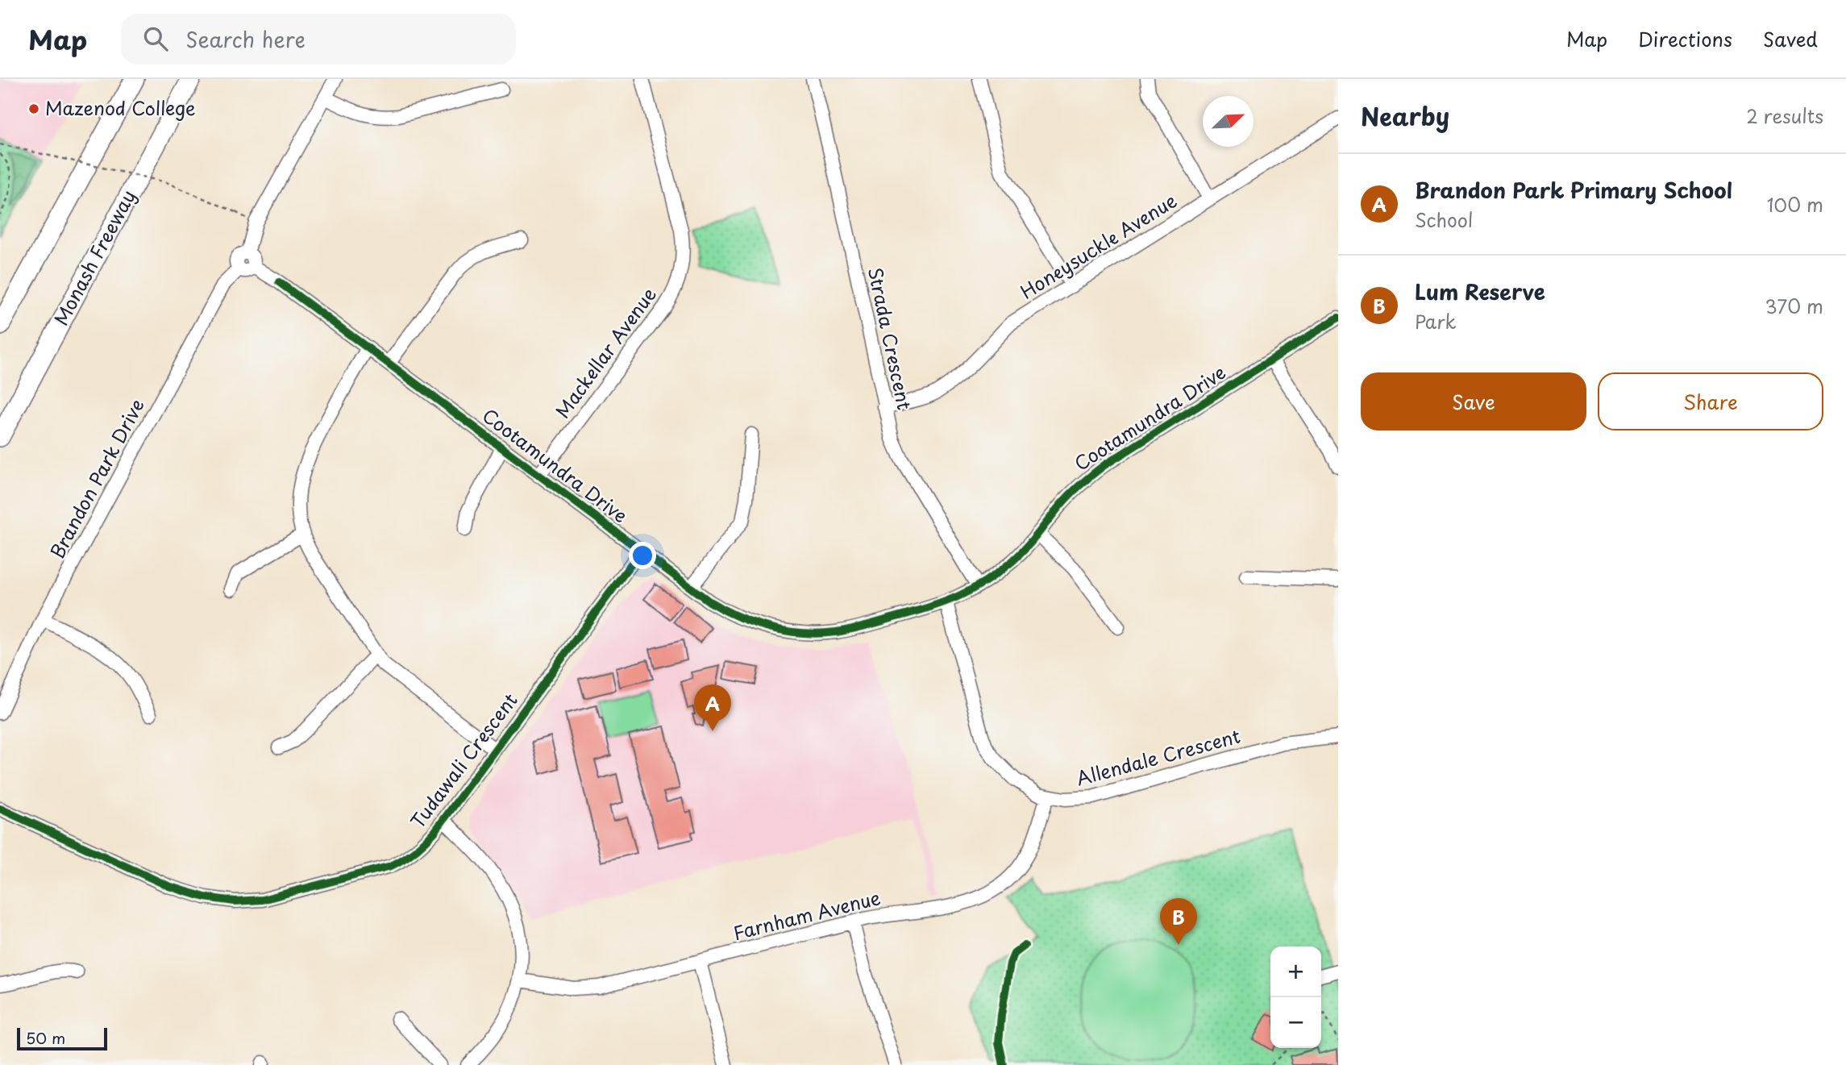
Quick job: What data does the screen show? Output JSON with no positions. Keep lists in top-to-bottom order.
{
  "streets": {
    "highway": ["Monash Freeway"],
    "street": [
      "Honeysuckle Avenue",
      "Strada Crescent",
      "Mackellar Avenue",
      "Cootamundra Drive",
      "Brandon Park Drive",
      "Allendale Crescent",
      "Tudawali Crescent",
      "Farnham Avenue"
    ]
  },
  "crossings": [
    ["Honeysuckle Avenue", "Strada Crescent"],
    ["Strada Crescent", "Cootamundra Drive"],
    ["Mackellar Avenue", "Cootamundra Drive"],
    ["Cootamundra Drive", "Brandon Park Drive"],
    ["Cootamundra Drive", "Allendale Crescent"],
    ["Cootamundra Drive", "Tudawali Crescent"],
    ["Allendale Crescent", "Farnham Avenue"]
  ],
  "places": ["Mazenod College"],
  "scale_bar": "50 m",
  "north": "top right",
  "page": {
    "header": "Map",
    "search": "Search here",
    "nav": ["Map", "Directions", "Saved"],
    "heading": ["Nearby", "2 results"],
    "list": [
      {
        "mark": "A",
        "name": "Brandon Park Primary School",
        "note": "School",
        "value": "100 m"
      },
      {
        "mark": "B",
        "name": "Lum Reserve",
        "note": "Park",
        "value": "370 m"
      }
    ],
    "buttons": ["Save", "Share"],
    "pins": ["A", "B"],
    "map_buttons": ["+", "−"],
    "scale": "50 m"
  }
}
